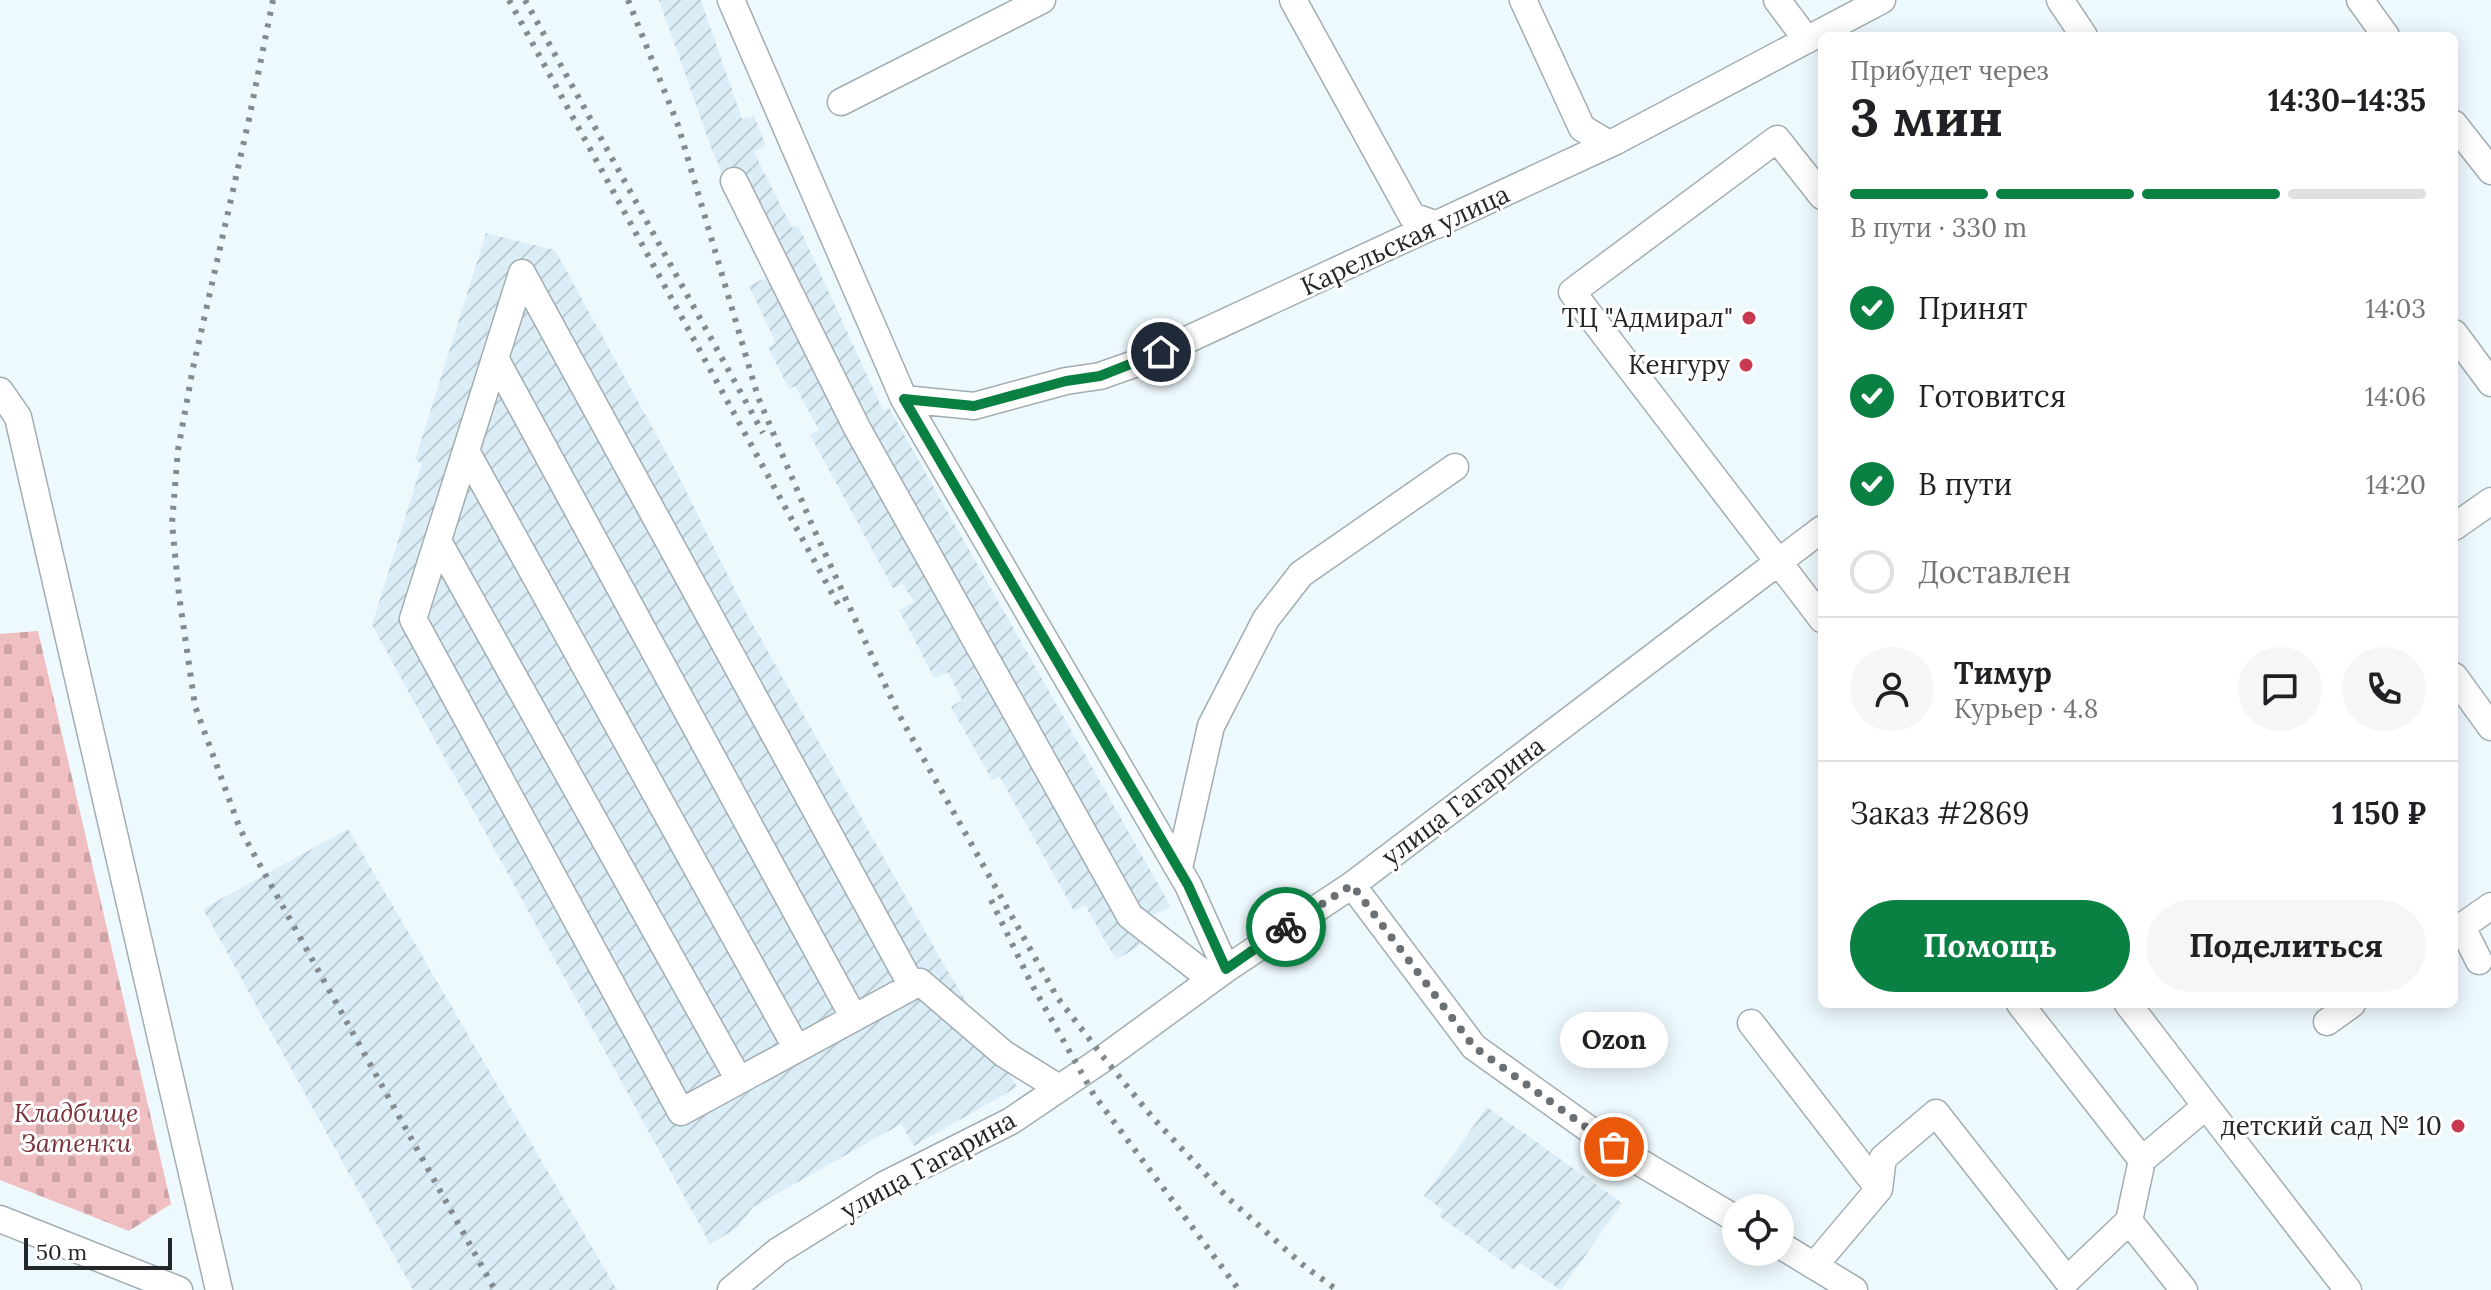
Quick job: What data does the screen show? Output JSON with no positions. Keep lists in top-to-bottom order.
{
  "streets": {
    "street": ["Карельская улица", "улица Гагарина"]
  },
  "parks": ["Кладбище Затенки"],
  "places": [
    "ТЦ \"Адмирал\"",
    "Кенгуру",
    "детский сад № 10",
    "Ozon"
  ],
  "scale_bar": "50 m",
  "page": {
    "heading": ["3 мин", "Прибудет через", "14:30–14:35"],
    "panel": [
      "Тимур",
      "Курьер · 4.8",
      "Заказ #2869",
      "1 150 ₽"
    ],
    "bar": "В пути · 330 m",
    "list": [
      ["Принят", "14:03"],
      ["Готовится", "14:06"],
      ["В пути", "14:20"],
      "Доставлен"
    ],
    "buttons": ["Помощь", "Поделиться"],
    "bubble": "Ozon",
    "scale": "50 m"
  }
}
